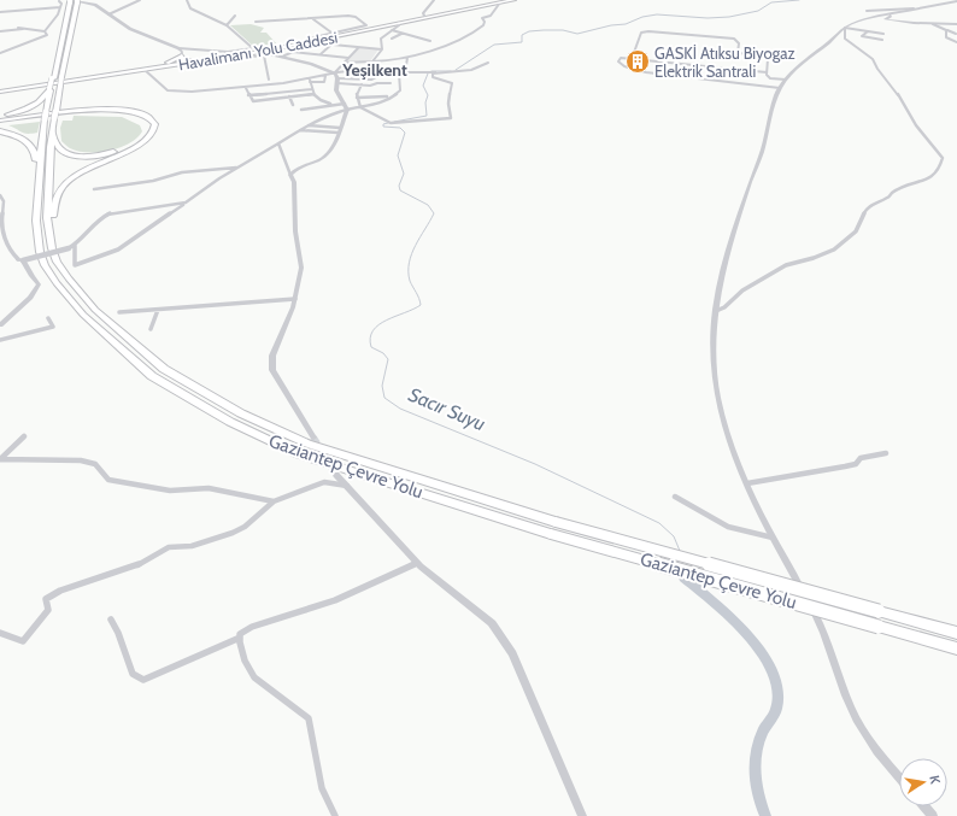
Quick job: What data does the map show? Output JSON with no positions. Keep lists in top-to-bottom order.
{
  "streets": {
    "highway": ["Havalimanı Yolu Caddesi", "Gaziantep Çevre Yolu"]
  },
  "districts": ["Yeşilkent"],
  "water": ["Sacır Suyu"],
  "places": {
    "building": ["GASKİ Atıksu Biyogaz Elektrik Santrali"]
  },
  "north": "right"
}
